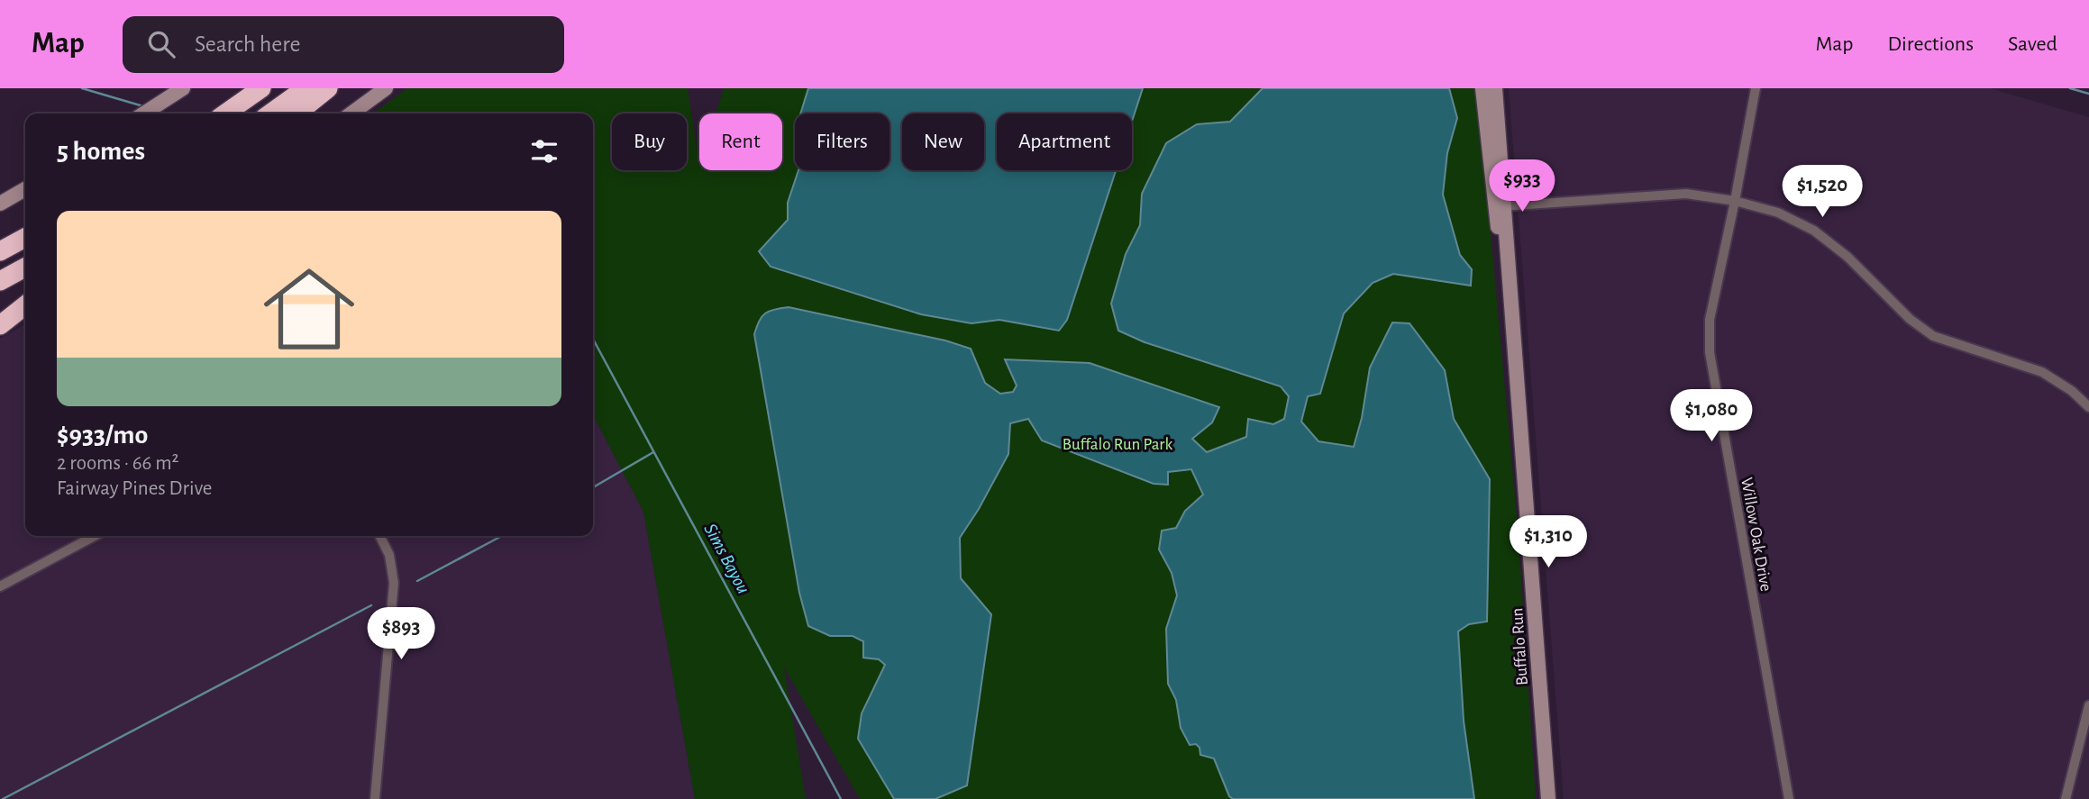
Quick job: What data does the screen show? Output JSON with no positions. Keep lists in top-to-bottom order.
{
  "streets": {
    "street": ["Willow Oak Drive", "Buffalo Run"]
  },
  "water": ["Sims Bayou"],
  "parks": ["Buffalo Run Park"],
  "page": {
    "header": "Map",
    "search": "Search here",
    "nav": ["Map", "Directions", "Saved"],
    "chip": [
      "Buy",
      "Rent",
      "Filters",
      "New",
      "Apartment"
    ],
    "heading": "5 homes",
    "price": [
      "$933",
      "$1,520",
      "$1,080",
      "$1,310",
      "$893"
    ],
    "list": [
      {
        "name": "$933/mo",
        "note": "2 rooms · 66 m² · Fairway Pines Drive"
      }
    ]
  }
}
